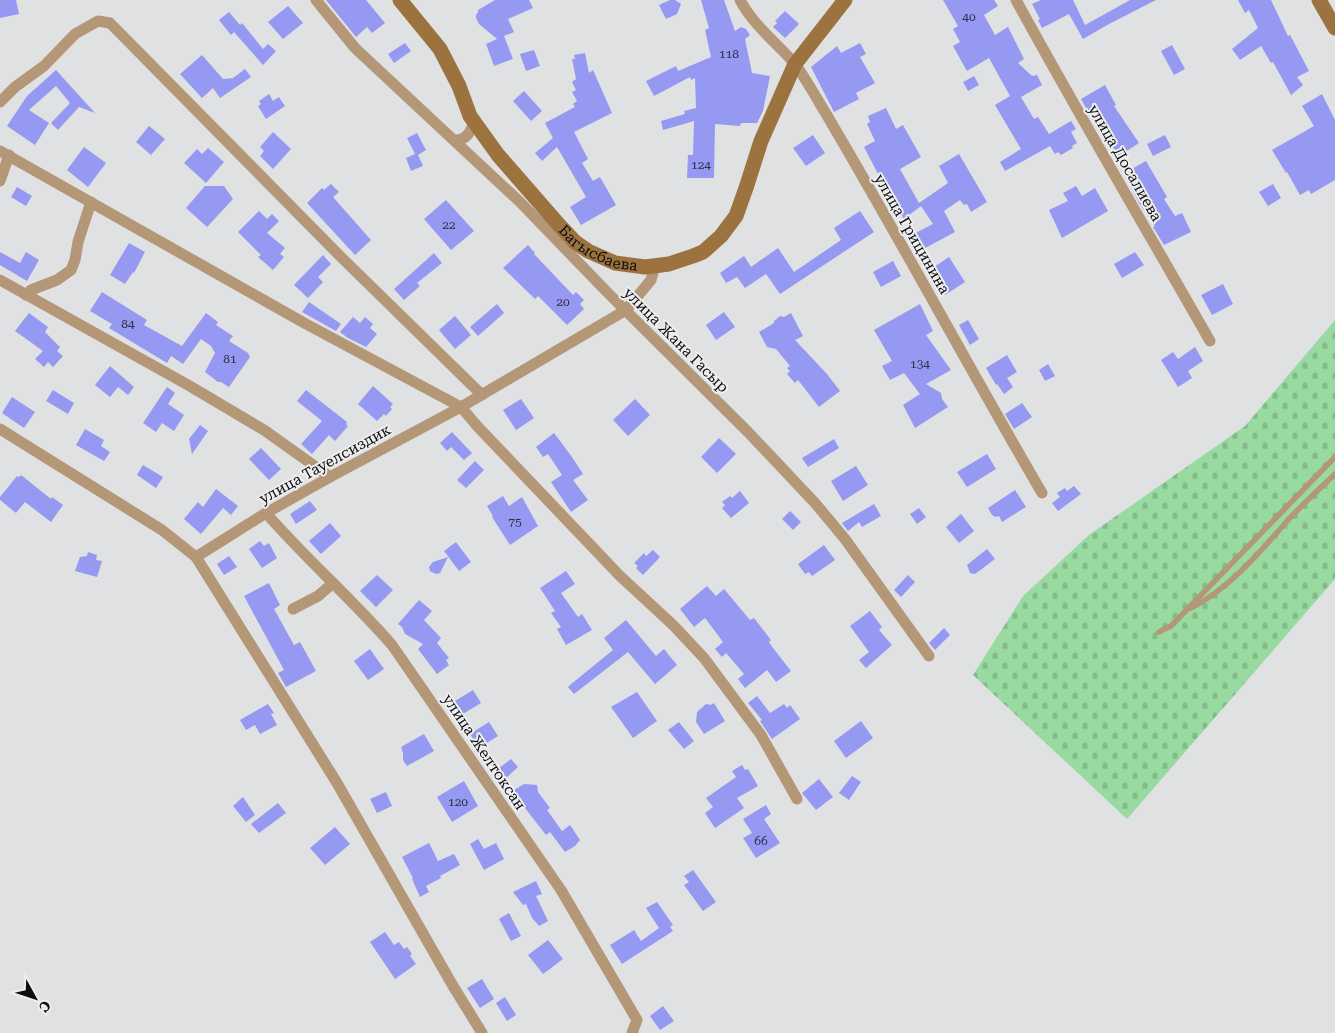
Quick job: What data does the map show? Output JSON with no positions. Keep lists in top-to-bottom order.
{
  "streets": {
    "street": [
      "улица Досалиева",
      "улица Грицинина",
      "Багысбаева",
      "улица Жана Гасыр",
      "улица Тауелсиздик",
      "улица Желтоксан"
    ]
  },
  "crossings": [
    ["улица Грицинина", "Багысбаева"],
    ["Багысбаева", "улица Жана Гасыр"],
    ["Багысбаева", "улица Тауелсиздик"],
    ["улица Жана Гасыр", "улица Тауелсиздик"],
    ["улица Тауелсиздик", "улица Желтоксан"]
  ],
  "house_numbers": [
    "40",
    "118",
    "124",
    "22",
    "20",
    "84",
    "81",
    "134",
    "75",
    "120",
    "66"
  ],
  "north": "bottom right"
}
